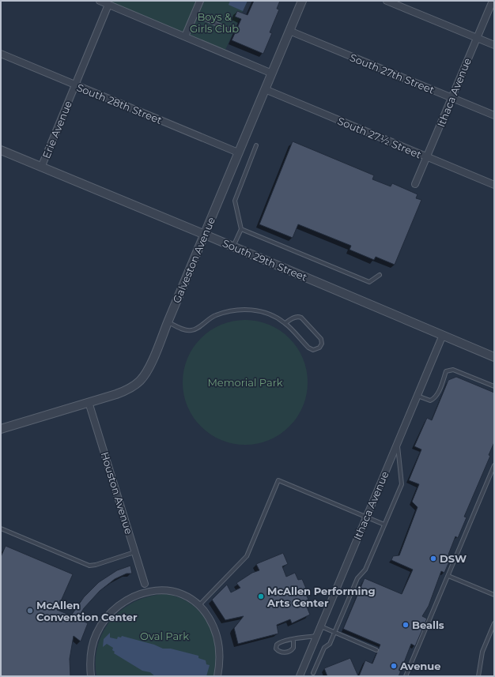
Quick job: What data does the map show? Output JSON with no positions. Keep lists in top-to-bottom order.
{
  "streets": {
    "street": [
      "South 27th Street",
      "Ithaca Avenue",
      "South 28th Street",
      "Erie Avenue",
      "South 27½ Street",
      "Galveston Avenue",
      "South 29th Street",
      "Houston Avenue"
    ]
  },
  "crossings": [
    ["South 27th Street", "Ithaca Avenue"],
    ["South 27th Street", "Galveston Avenue"],
    ["Ithaca Avenue", "South 27½ Street"],
    ["Ithaca Avenue", "South 29th Street"],
    ["South 28th Street", "Erie Avenue"],
    ["South 28th Street", "Galveston Avenue"],
    ["Erie Avenue", "South 29th Street"],
    ["South 27½ Street", "Galveston Avenue"],
    ["Galveston Avenue", "South 29th Street"],
    ["Galveston Avenue", "Houston Avenue"]
  ],
  "parks": ["Boys & Girls Club", "Memorial Park", "Oval Park"],
  "places": [
    "DSW",
    "McAllen Performing Arts Center",
    "McAllen Convention Center",
    "Bealls",
    "Avenue"
  ]
}
